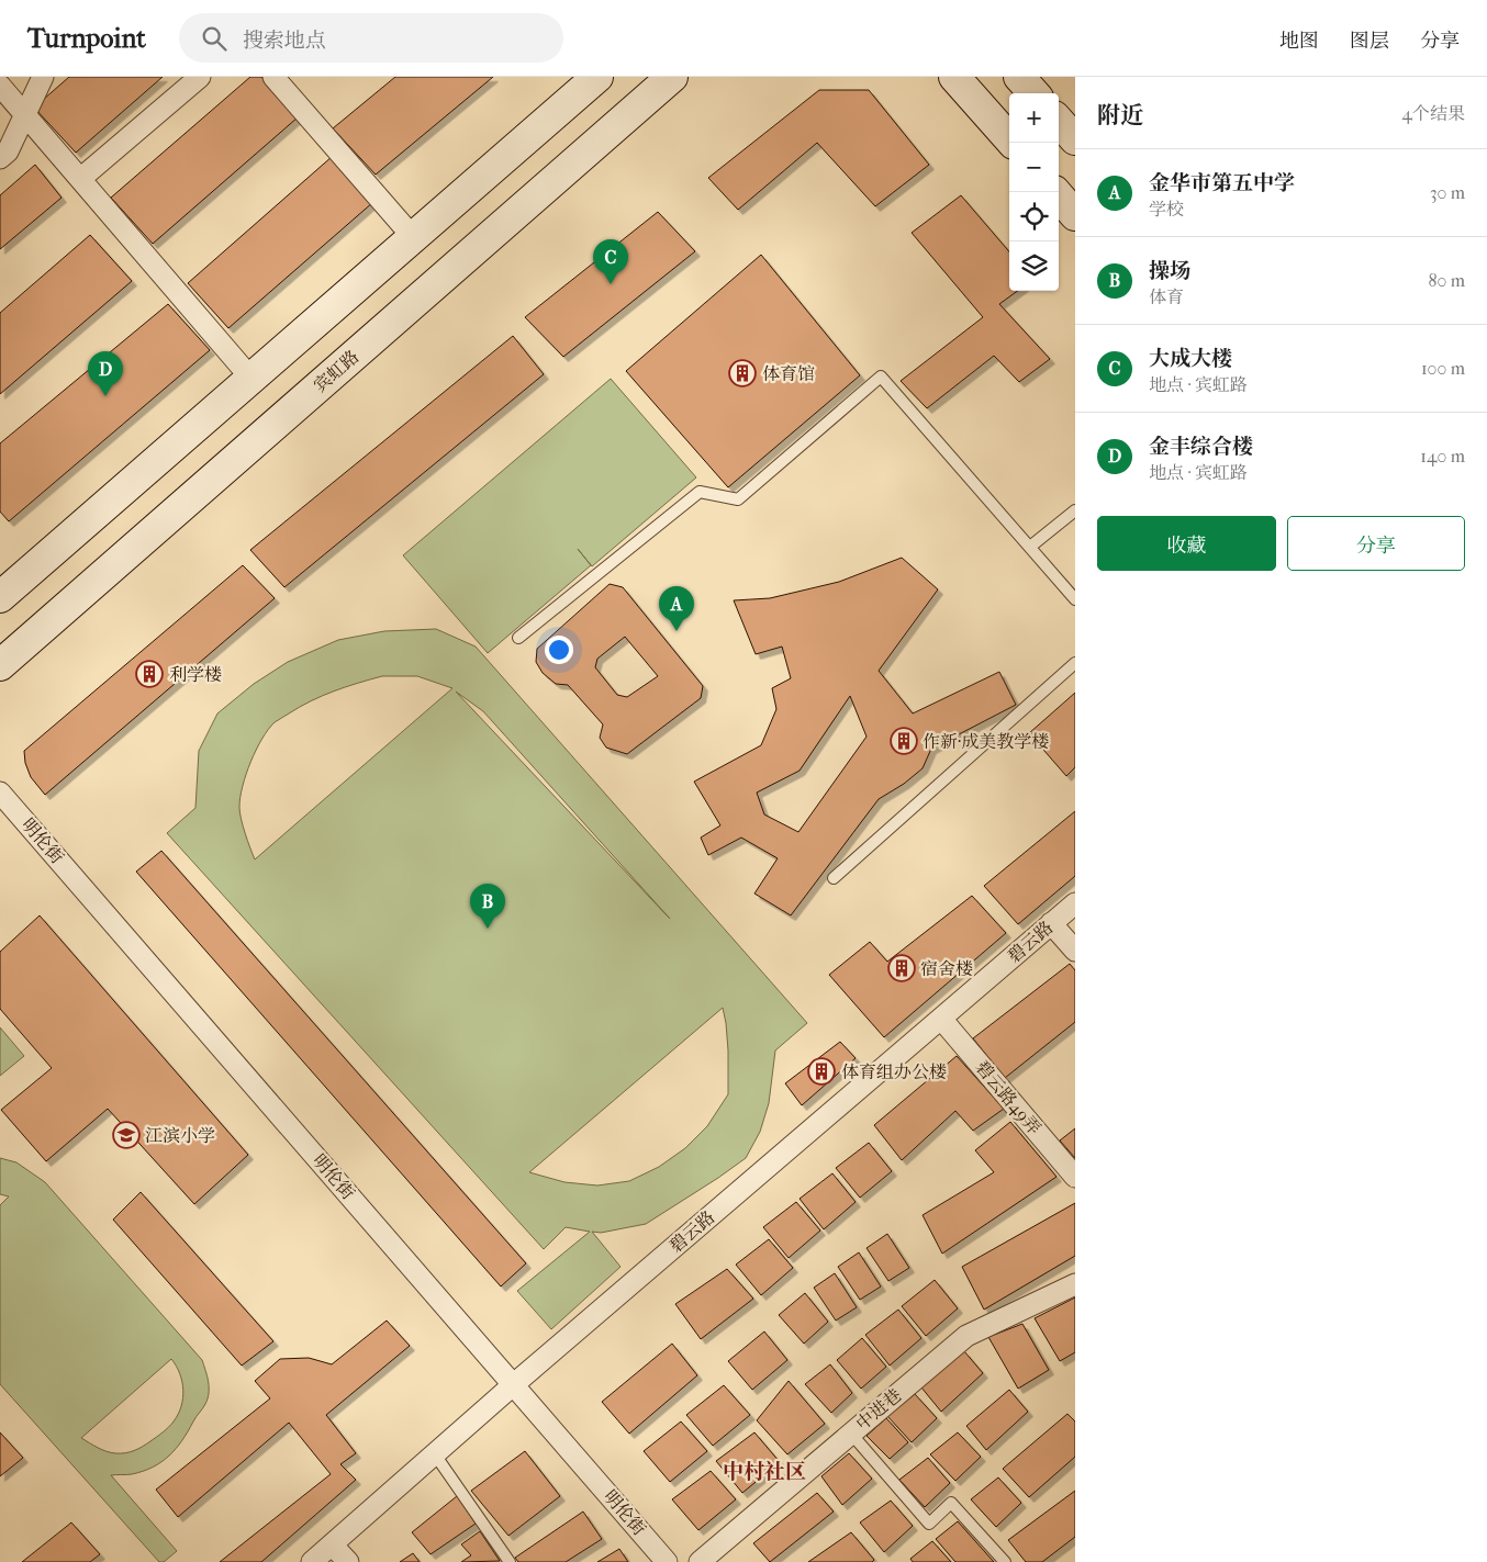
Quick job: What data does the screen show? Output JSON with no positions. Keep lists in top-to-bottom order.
{
  "streets": {
    "main road": ["宾虹路"],
    "street": [
      "明伦街",
      "碧云路",
      "碧云路49弄",
      "中进巷"
    ]
  },
  "crossings": [
    ["明伦街", "碧云路"],
    ["碧云路", "碧云路49弄"]
  ],
  "districts": ["中村社区"],
  "places": {
    "building": [
      "体育馆",
      "利学楼",
      "作新·成美教学楼",
      "宿舍楼",
      "体育组办公楼"
    ],
    "school or university": ["江滨小学"]
  },
  "page": {
    "header": "Turnpoint",
    "search": "搜索地点",
    "nav": ["地图", "图层", "分享"],
    "heading": ["附近", "4个结果"],
    "map_buttons": ["+", "−"],
    "list": [
      {
        "mark": "A",
        "name": "金华市第五中学",
        "note": "学校",
        "value": "30 m"
      },
      {
        "mark": "B",
        "name": "操场",
        "note": "体育",
        "value": "80 m"
      },
      {
        "mark": "C",
        "name": "大成大楼",
        "note": "地点 · 宾虹路",
        "value": "100 m"
      },
      {
        "mark": "D",
        "name": "金丰综合楼",
        "note": "地点 · 宾虹路",
        "value": "140 m"
      }
    ],
    "pins": [
      "C",
      "D",
      "A",
      "B"
    ],
    "buttons": ["收藏", "分享"]
  }
}
